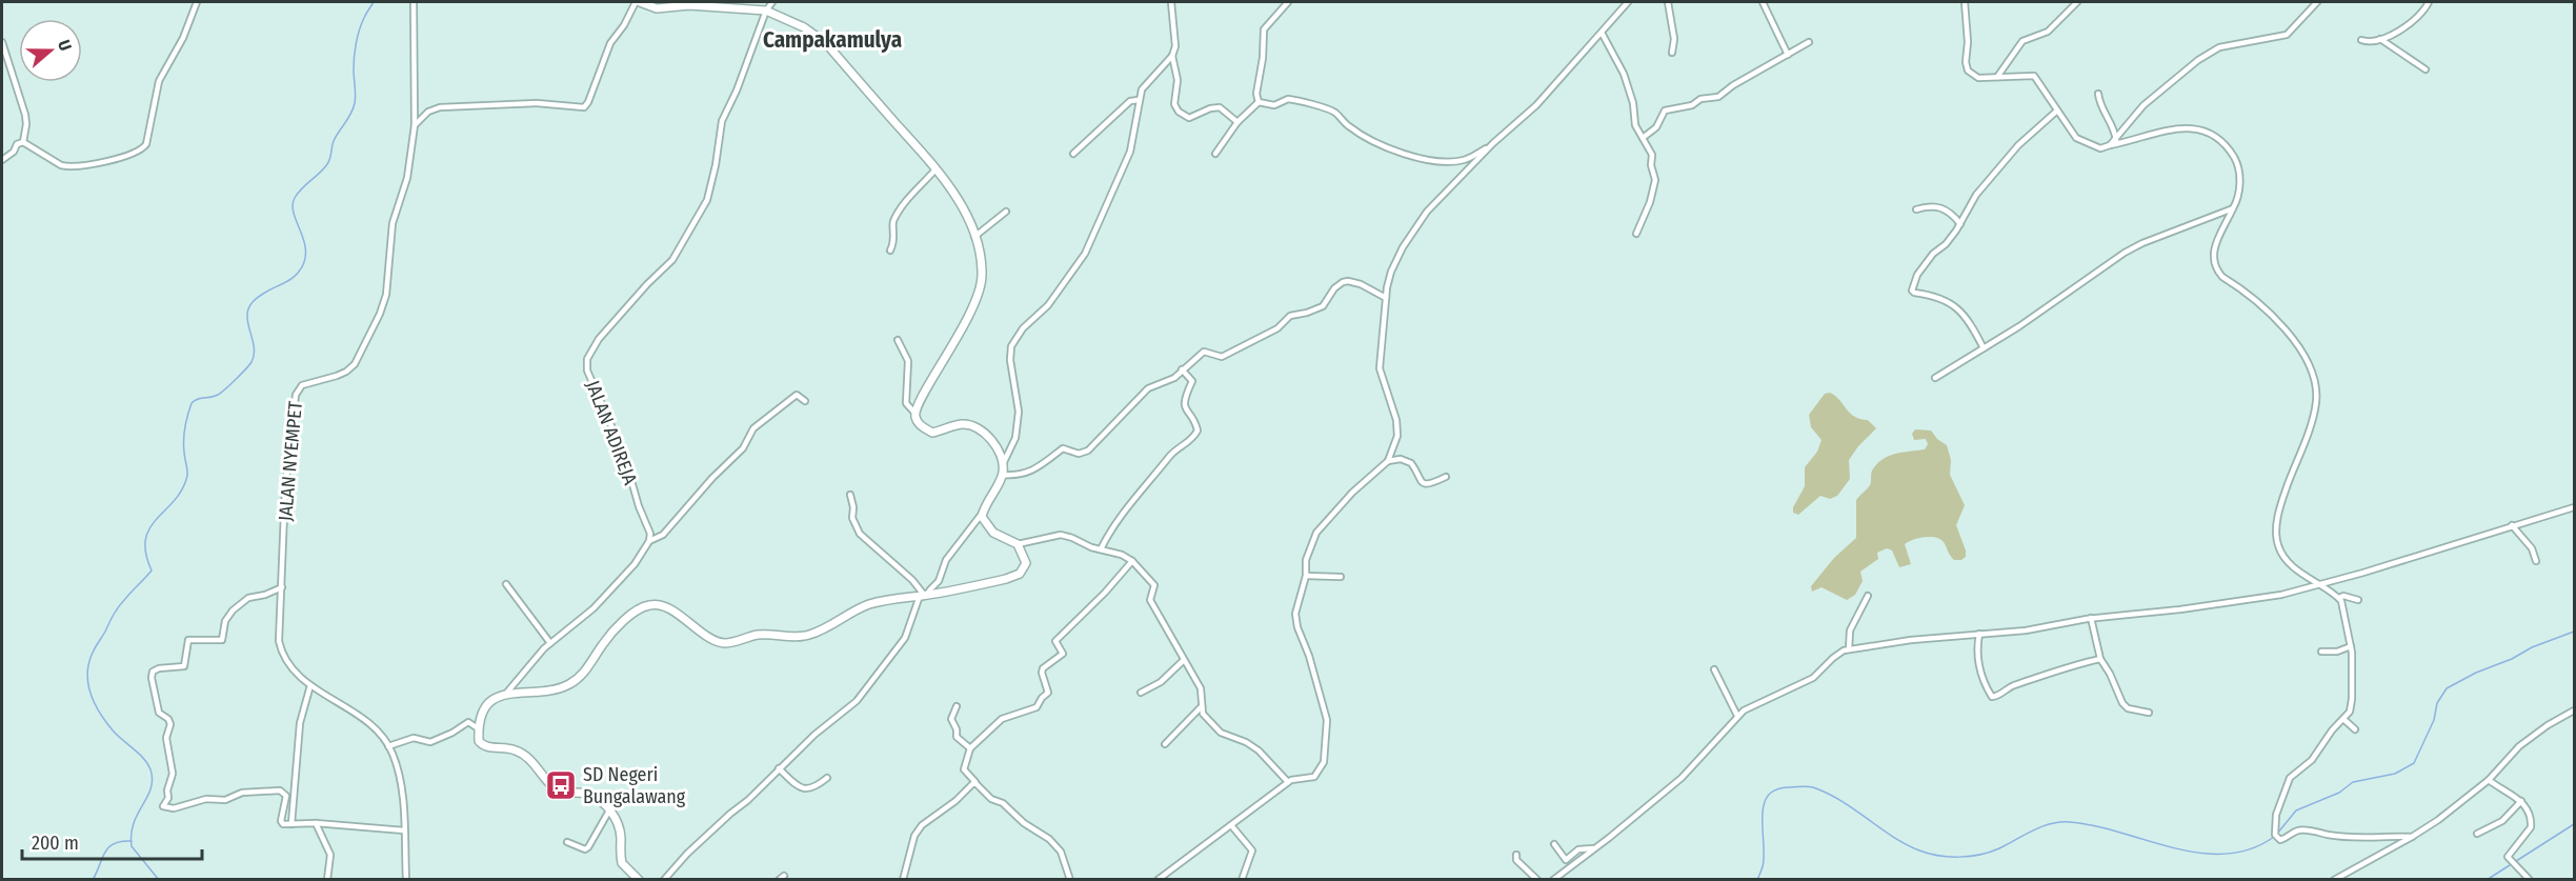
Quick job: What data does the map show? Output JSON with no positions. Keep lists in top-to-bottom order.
{
  "streets": {
    "street": ["JALAN ADIREJA", "JALAN NYEMPET"]
  },
  "districts": ["Campakamulya"],
  "places": {
    "bus stop": ["SD Negeri Bungalawang"]
  },
  "scale_bar": "200 m",
  "north": "right"
}
